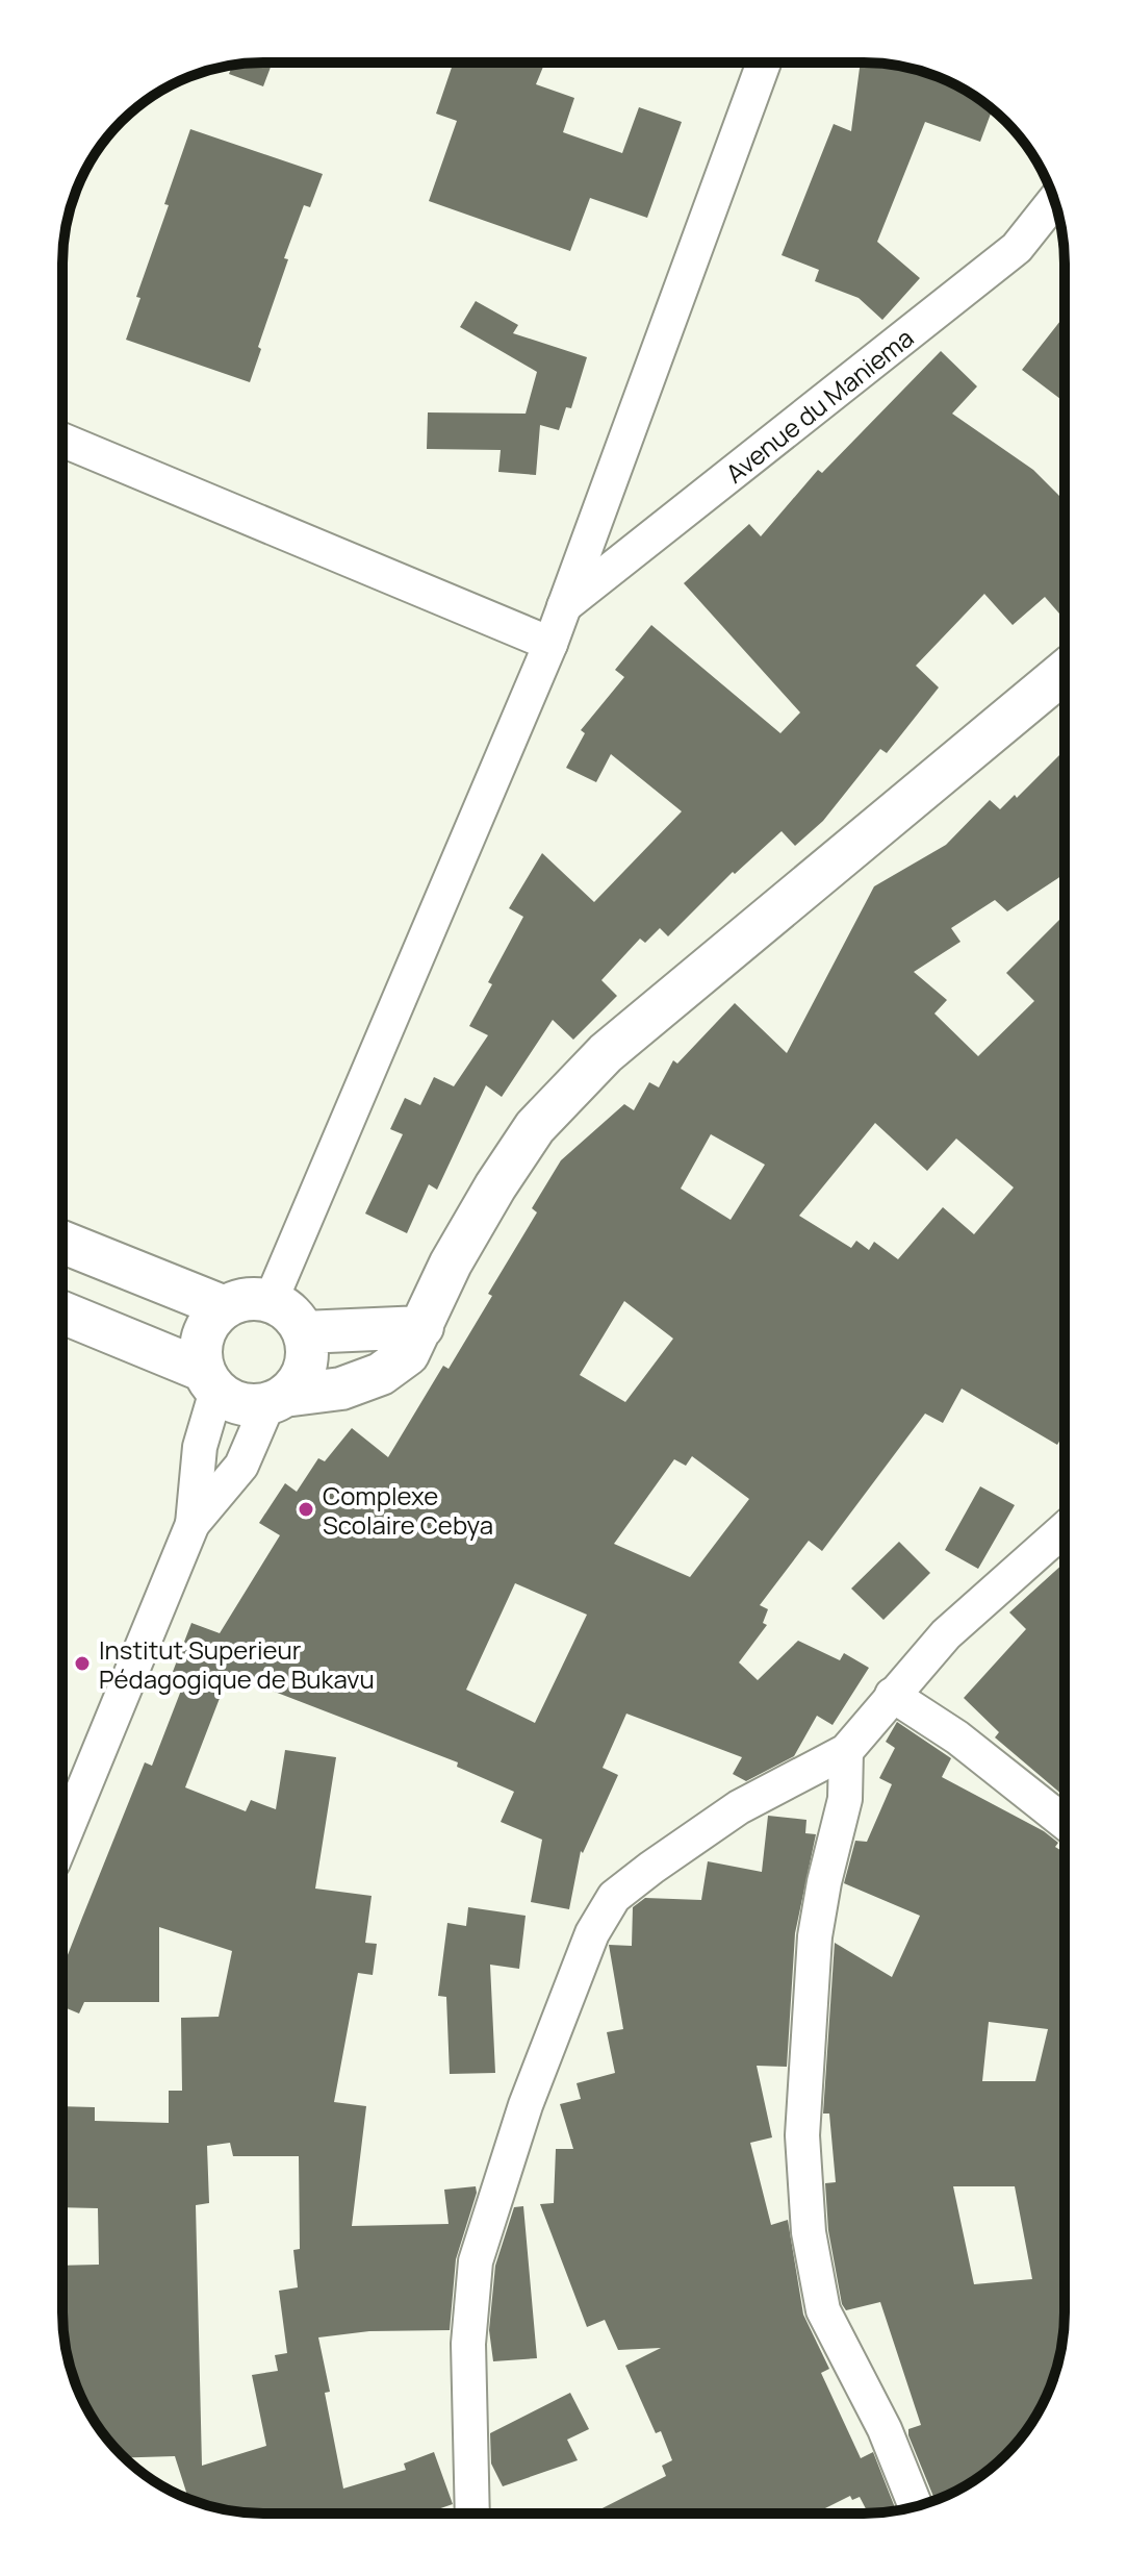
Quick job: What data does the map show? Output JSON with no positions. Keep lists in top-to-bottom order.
{
  "streets": {
    "street": ["Avenue du Maniema"]
  },
  "places": ["Complexe Scolaire Cebya", "Institut Superieur Pédagogique de Bukavu"]
}
